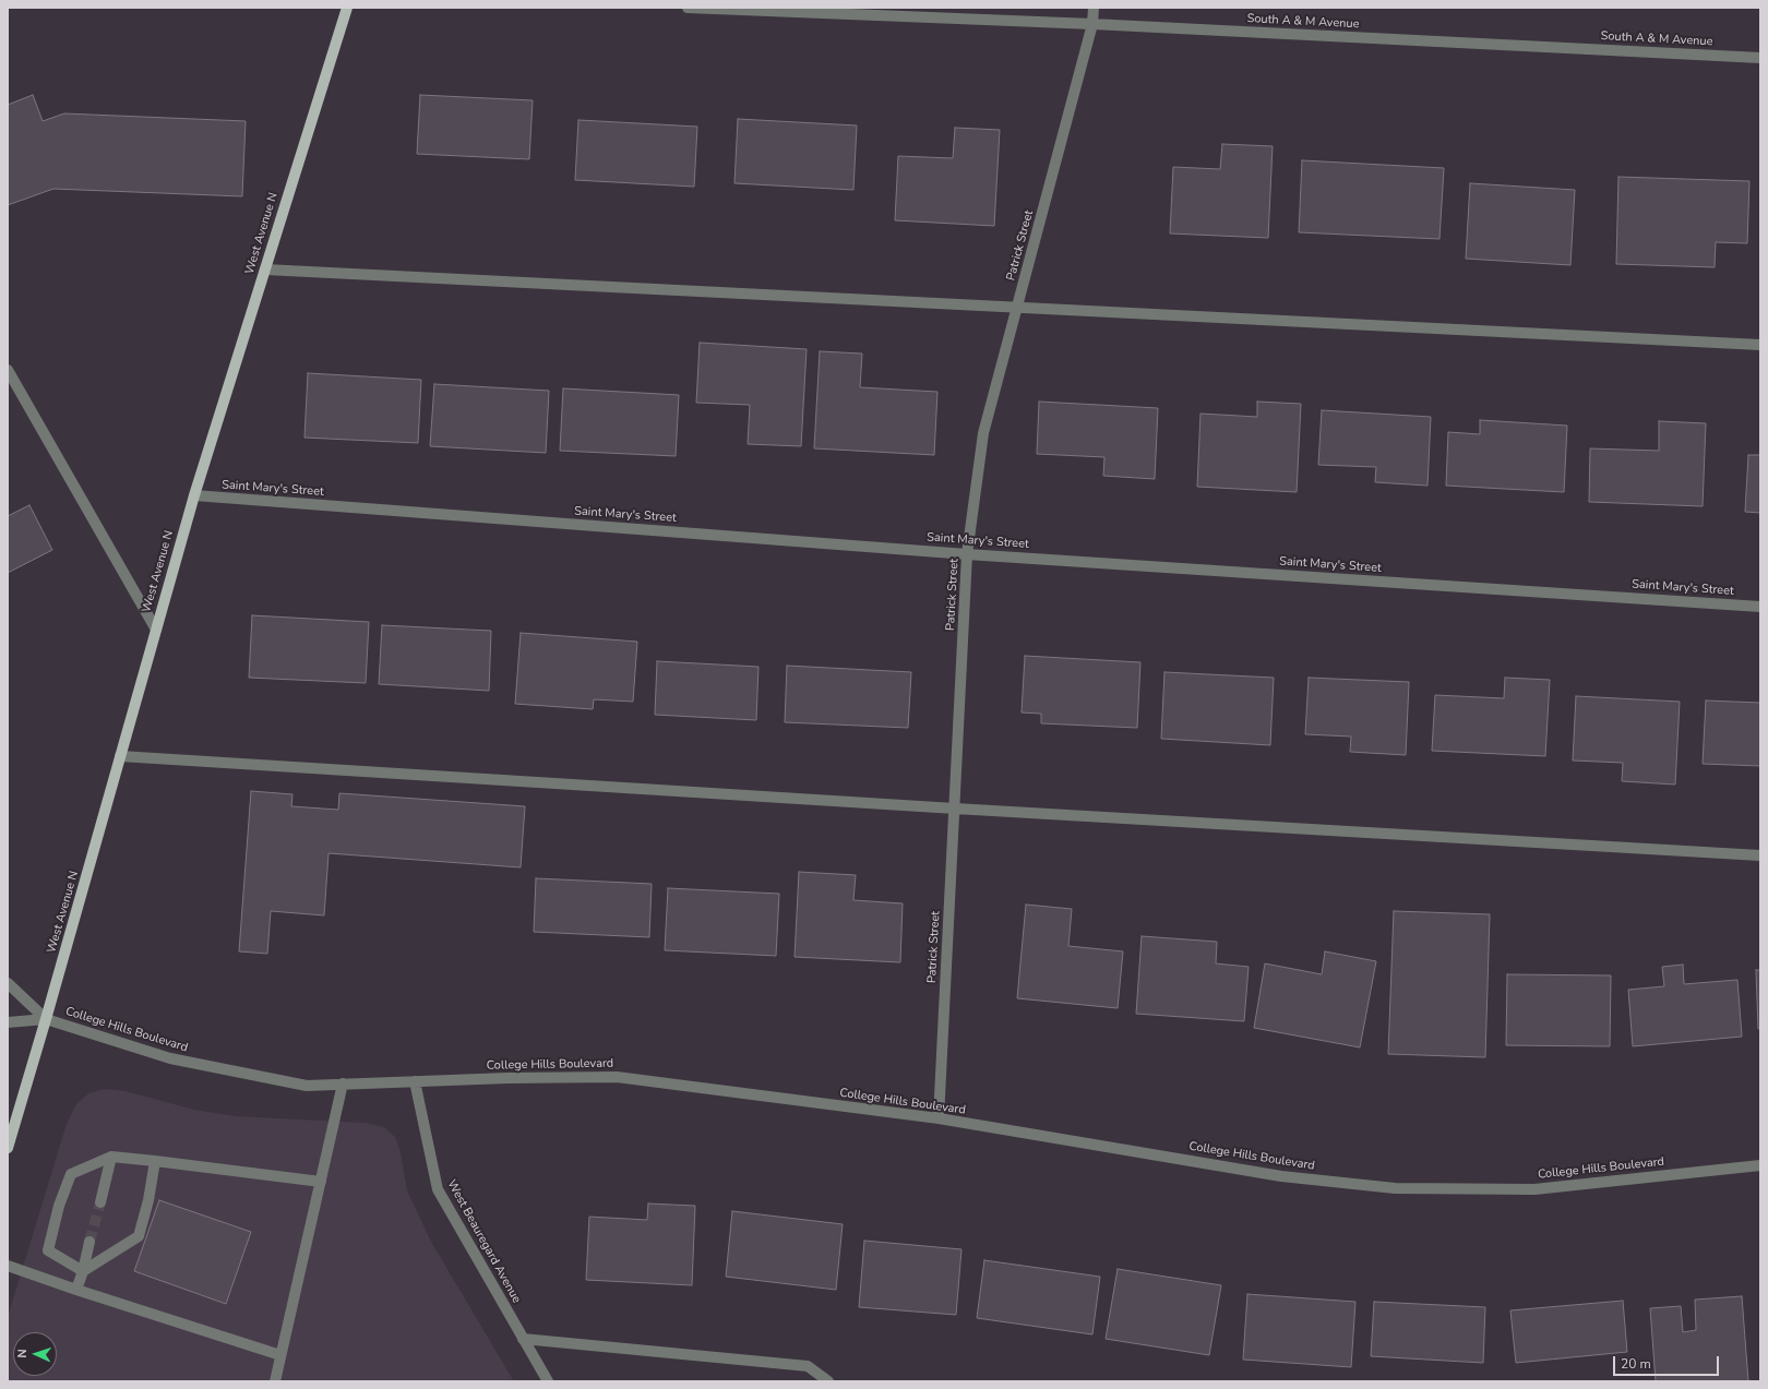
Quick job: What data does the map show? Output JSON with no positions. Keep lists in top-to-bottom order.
{
  "streets": {
    "main road": ["West Avenue N"],
    "street": [
      "South A & M Avenue",
      "Patrick Street",
      "Saint Mary's Street",
      "College Hills Boulevard",
      "West Beauregard Avenue"
    ]
  },
  "crossings": [
    ["South A & M Avenue", "Patrick Street"],
    ["West Avenue N", "Saint Mary's Street"],
    ["West Avenue N", "College Hills Boulevard"],
    ["Patrick Street", "Saint Mary's Street"],
    ["Patrick Street", "College Hills Boulevard"],
    ["College Hills Boulevard", "West Beauregard Avenue"]
  ],
  "scale_bar": "20 m",
  "north": "left"
}
